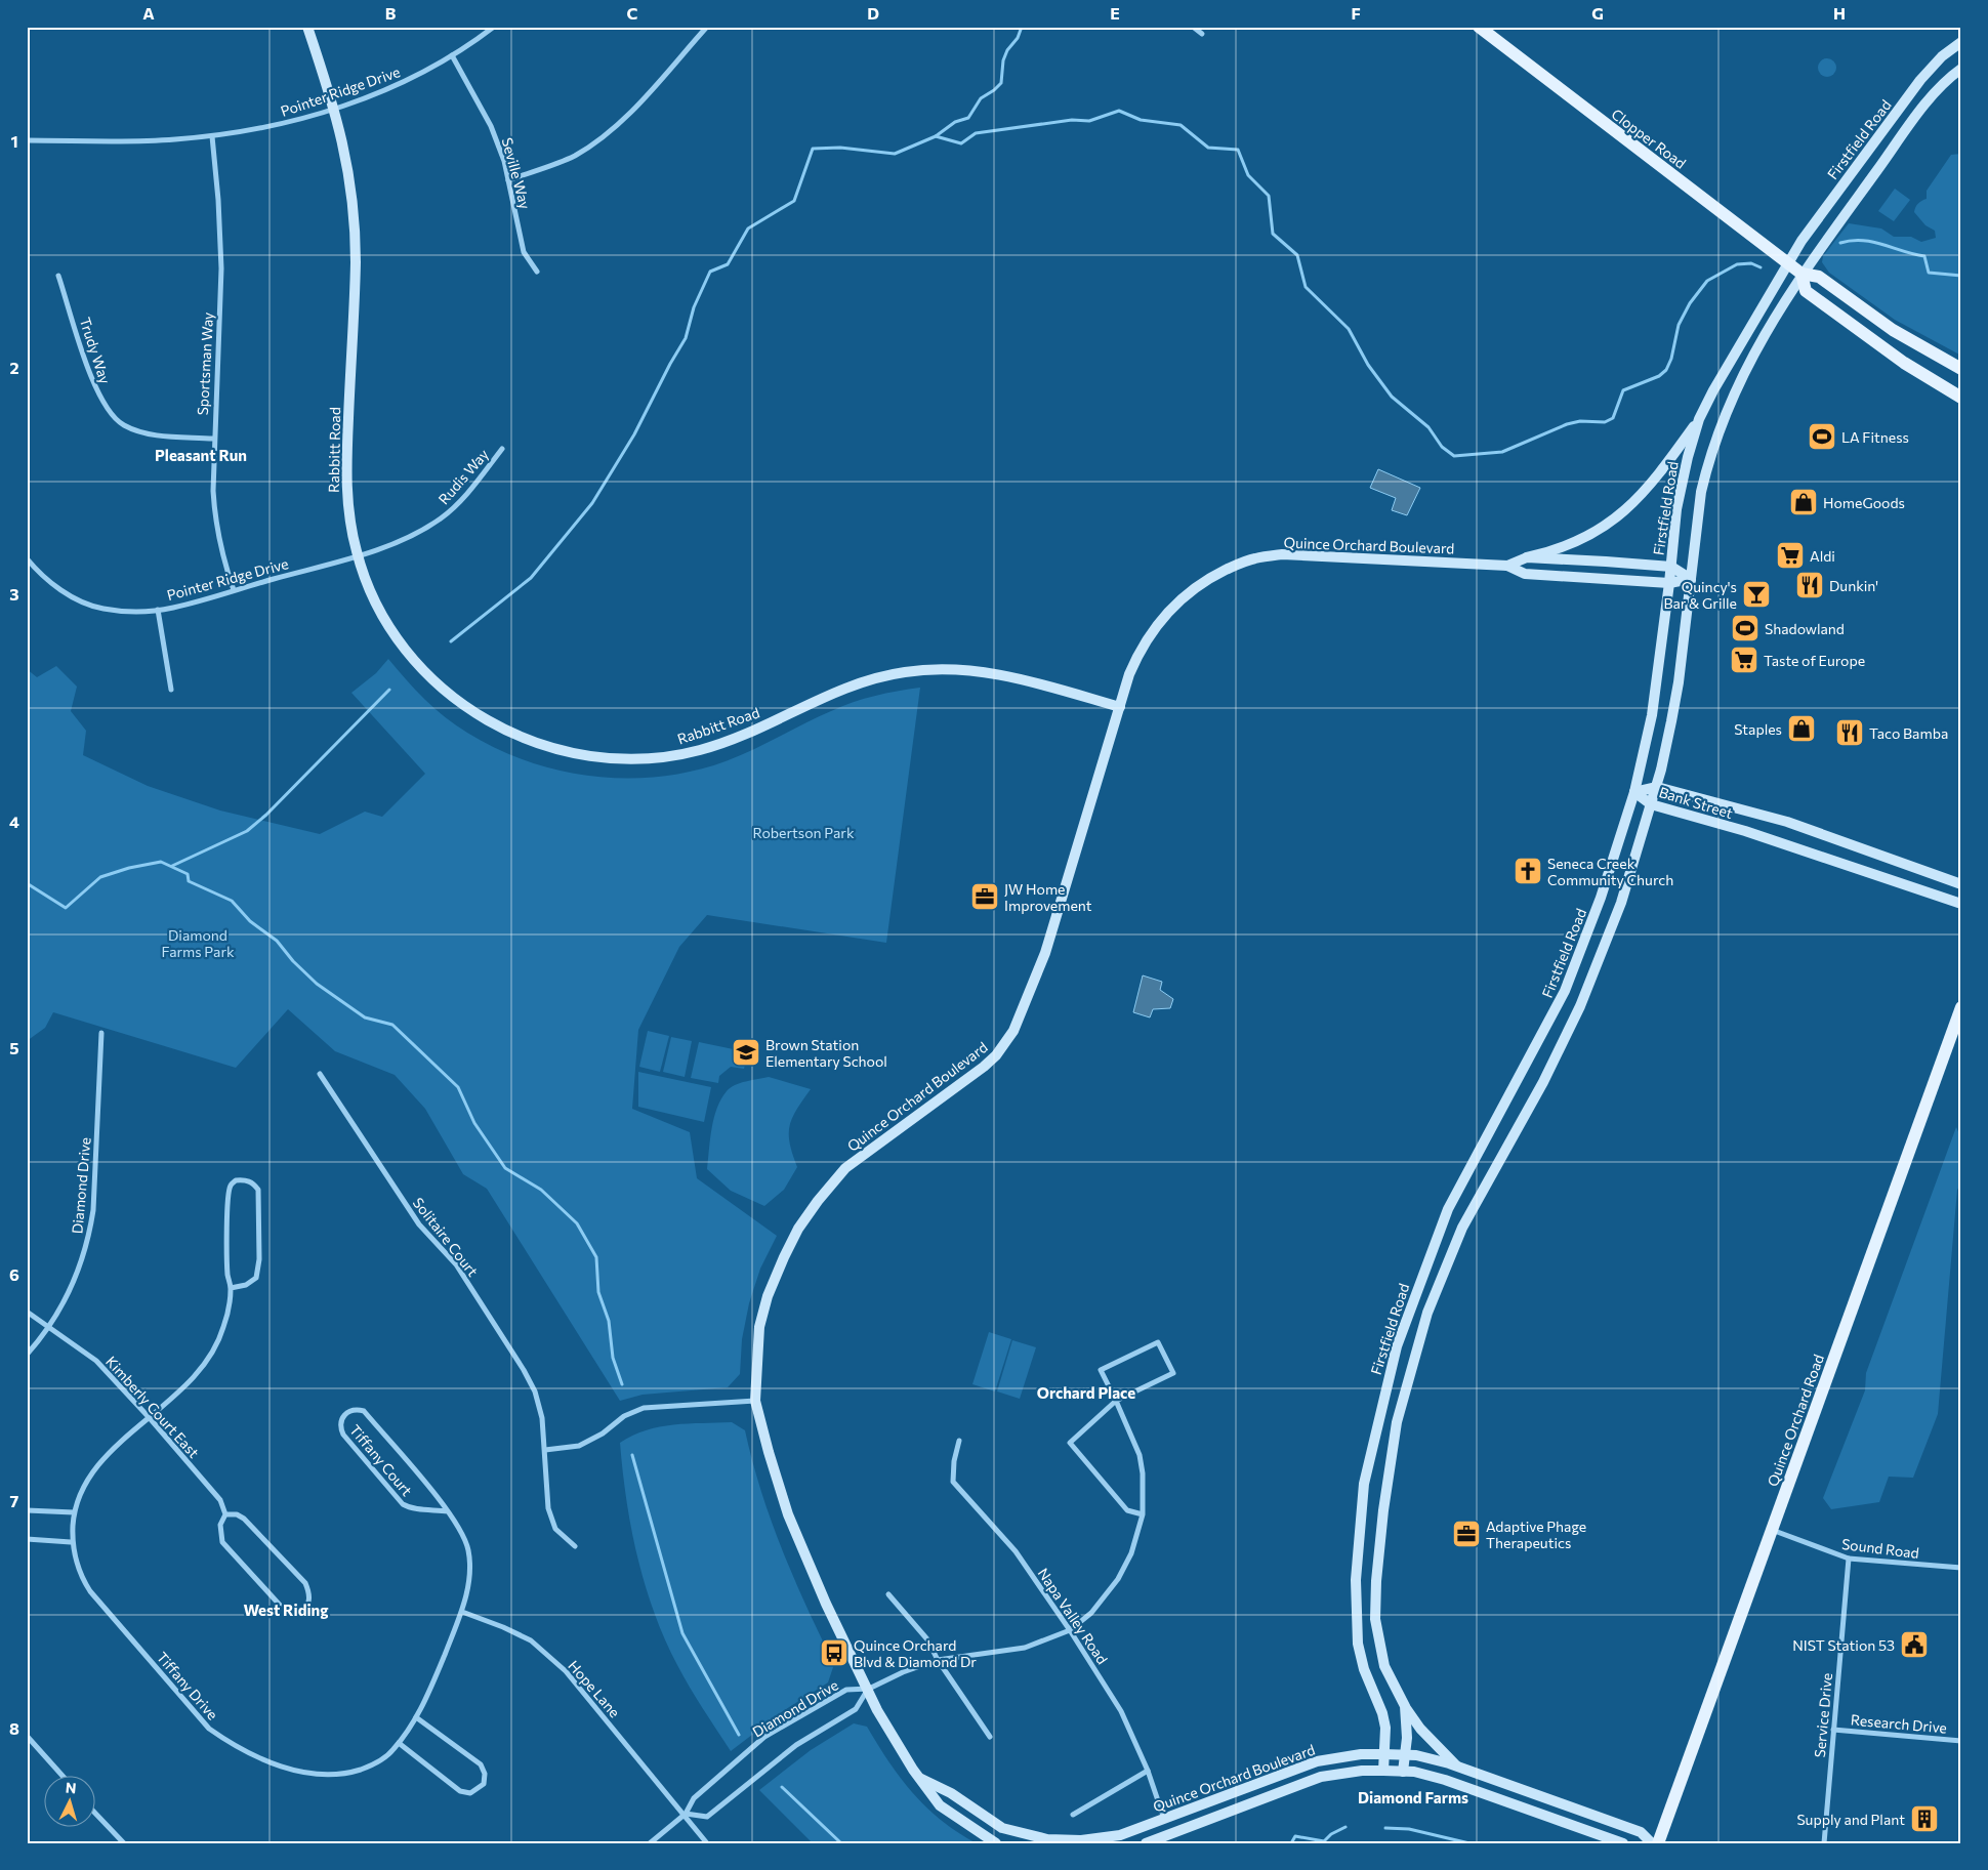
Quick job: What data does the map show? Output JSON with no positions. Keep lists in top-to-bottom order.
{
  "streets": {
    "main road": ["Clopper Road", "Quince Orchard Road"],
    "street": [
      "Pointer Ridge Drive",
      "Firstfield Road",
      "Seville Way",
      "Trudy Way",
      "Sportsman Way",
      "Rabbitt Road",
      "Rudis Way",
      "Quince Orchard Boulevard",
      "Bank Street",
      "Diamond Drive",
      "Solitaire Court",
      "Kimberly Court East",
      "Tiffany Court",
      "Sound Road",
      "Napa Valley Road",
      "Tiffany Drive",
      "Hope Lane",
      "Service Drive",
      "Research Drive"
    ]
  },
  "crossings": [
    ["Pointer Ridge Drive", "Seville Way"],
    ["Pointer Ridge Drive", "Sportsman Way"],
    ["Pointer Ridge Drive", "Rabbitt Road"],
    ["Pointer Ridge Drive", "Rudis Way"],
    ["Clopper Road", "Firstfield Road"],
    ["Firstfield Road", "Quince Orchard Boulevard"],
    ["Firstfield Road", "Bank Street"],
    ["Trudy Way", "Sportsman Way"],
    ["Rabbitt Road", "Rudis Way"],
    ["Rabbitt Road", "Quince Orchard Boulevard"],
    ["Quince Orchard Boulevard", "Diamond Drive"],
    ["Quince Orchard Boulevard", "Napa Valley Road"],
    ["Diamond Drive", "Kimberly Court East"],
    ["Diamond Drive", "Hope Lane"],
    ["Kimberly Court East", "Tiffany Drive"],
    ["Quince Orchard Road", "Sound Road"],
    ["Tiffany Court", "Tiffany Drive"],
    ["Tiffany Court", "Hope Lane"],
    ["Sound Road", "Service Drive"],
    ["Tiffany Drive", "Hope Lane"],
    ["Service Drive", "Research Drive"]
  ],
  "districts": [
    "Pleasant Run",
    "Orchard Place",
    "West Riding",
    "Diamond Farms"
  ],
  "parks": ["Robertson Park", "Diamond Farms Park"],
  "places": {
    "sports": ["LA Fitness", "Shadowland"],
    "shop": ["HomeGoods", "Staples"],
    "supermarket": ["Aldi", "Taste of Europe"],
    "restaurant": ["Dunkin'", "Taco Bamba"],
    "bar": ["Quincy's Bar & Grille"],
    "church": ["Seneca Creek Community Church"],
    "office": ["JW Home Improvement", "Adaptive Phage Therapeutics"],
    "school or university": ["Brown Station Elementary School"],
    "public building": ["NIST Station 53"],
    "bus stop": ["Quince Orchard Blvd & Diamond Dr"],
    "building": ["Supply and Plant"]
  },
  "north": "top",
  "grid": {
    "columns": [
      "A",
      "B",
      "C",
      "D",
      "E",
      "F",
      "G",
      "H"
    ],
    "rows": [
      "1",
      "2",
      "3",
      "4",
      "5",
      "6",
      "7",
      "8"
    ]
  }
}
